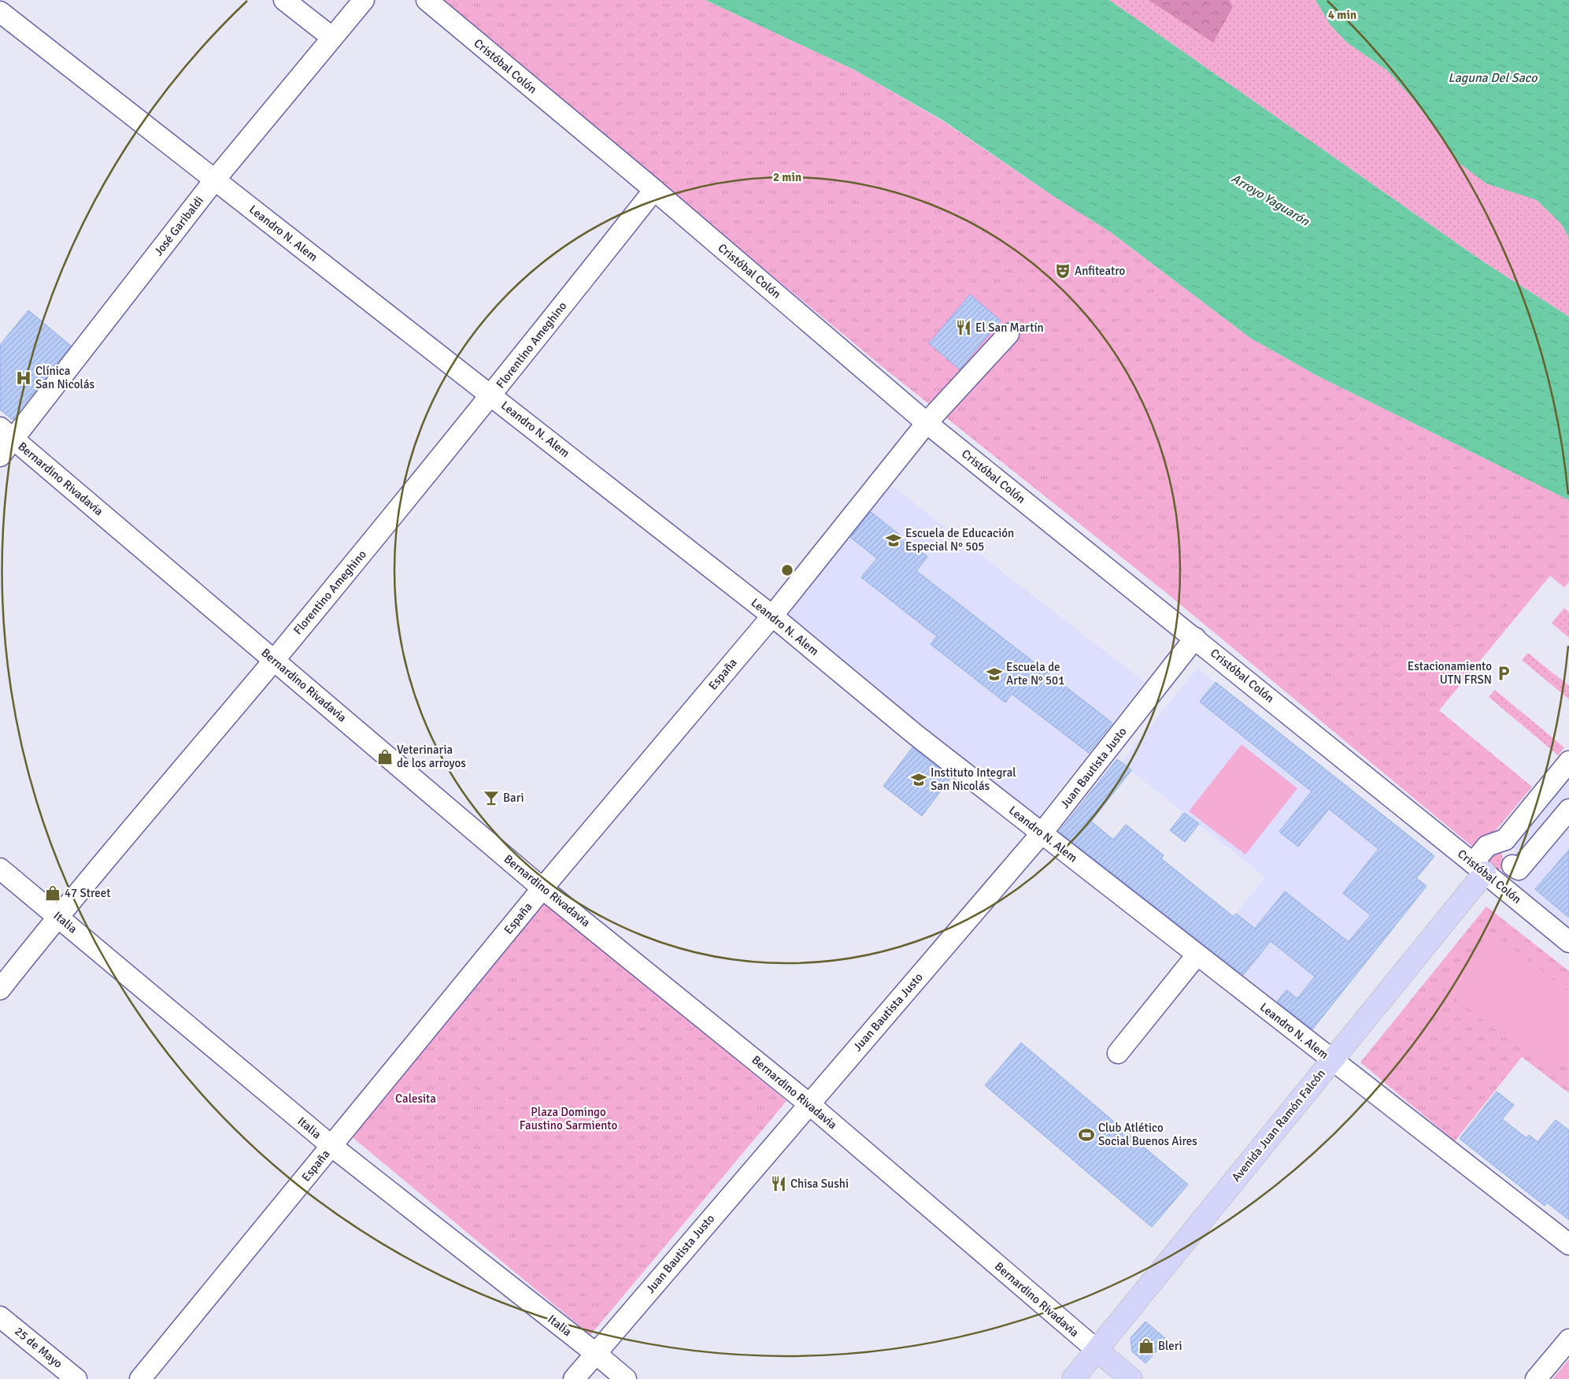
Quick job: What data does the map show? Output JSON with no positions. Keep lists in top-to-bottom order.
{
  "streets": {
    "main road": ["Avenida Juan Ramón Falcón"],
    "street": [
      "Cristóbal Colón",
      "José Garibaldi",
      "Leandro N. Alem",
      "Florentino Ameghino",
      "Bernardino Rivadavia",
      "España",
      "Juan Bautista Justo",
      "Italia",
      "25 de Mayo"
    ]
  },
  "crossings": [
    ["Cristóbal Colón", "Florentino Ameghino"],
    ["Cristóbal Colón", "España"],
    ["Cristóbal Colón", "Juan Bautista Justo"],
    ["Cristóbal Colón", "Avenida Juan Ramón Falcón"],
    ["José Garibaldi", "Leandro N. Alem"],
    ["José Garibaldi", "Bernardino Rivadavia"],
    ["Leandro N. Alem", "Florentino Ameghino"],
    ["Leandro N. Alem", "España"],
    ["Leandro N. Alem", "Juan Bautista Justo"],
    ["Leandro N. Alem", "Avenida Juan Ramón Falcón"],
    ["Florentino Ameghino", "Bernardino Rivadavia"],
    ["Florentino Ameghino", "Italia"],
    ["Bernardino Rivadavia", "España"],
    ["Bernardino Rivadavia", "Juan Bautista Justo"],
    ["Bernardino Rivadavia", "Avenida Juan Ramón Falcón"],
    ["España", "Italia"],
    ["Juan Bautista Justo", "Italia"]
  ],
  "water": ["Laguna Del Saco", "Arroyo Yaguarón"],
  "parks": ["Calesita", "Plaza Domingo Faustino Sarmiento"],
  "places": {
    "theatre": ["Anfiteatro"],
    "restaurant": ["El San Martín", "Chisa Sushi"],
    "hospital": ["Clínica San Nicolás"],
    "school or university": ["Escuela de Educación Especial N° 505", "Escuela de Arte N° 501", "Instituto Integral San Nicolás"],
    "parking": ["Estacionamiento UTN FRSN"],
    "shop": ["Veterinaria de los arroyos", "47 Street", "Bleri"],
    "bar": ["Bari"],
    "sports": ["Club Atlético Social Buenos Aires"]
  },
  "rings": ["4 min", "2 min"]
}
